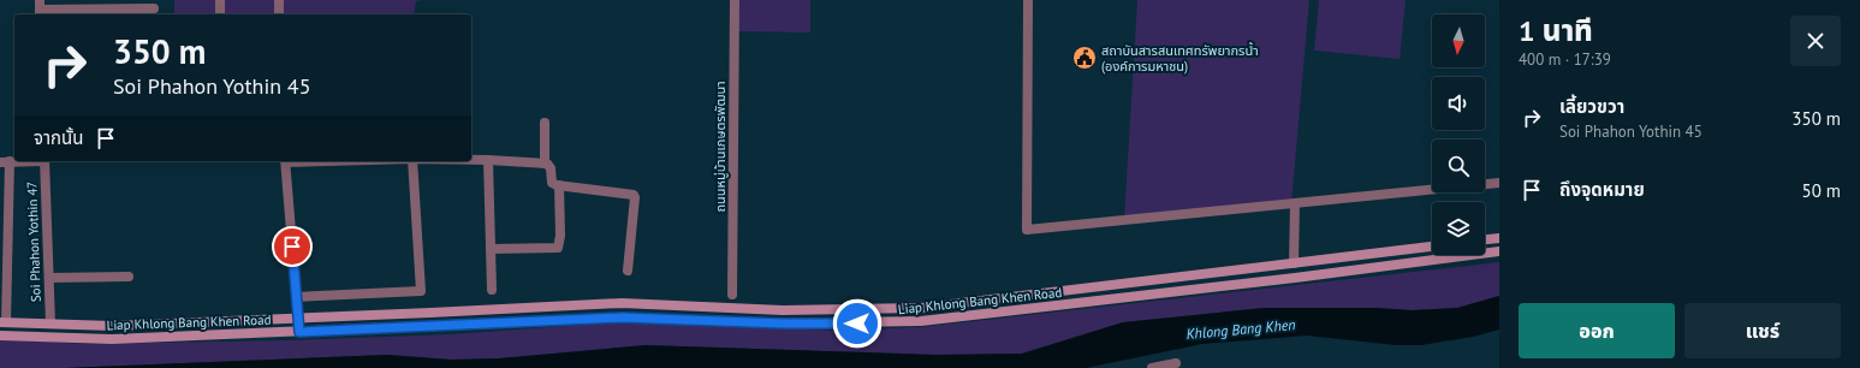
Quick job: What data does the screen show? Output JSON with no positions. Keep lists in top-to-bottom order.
{
  "streets": {
    "main road": ["Liap Khlong Bang Khen Road"],
    "street": ["ถนนหมู่บ้านเกษตรพัฒนา", "Soi Phahon Yothin 47"]
  },
  "crossings": [
    ["Soi Phahon Yothin 47", "Liap Khlong Bang Khen Road"]
  ],
  "water": ["Khlong Bang Khen"],
  "places": {
    "public building": ["สถาบันสารสนเทศทรัพยากรน้ำ (องค์การมหาชน)"]
  },
  "north": "bottom",
  "page": {
    "heading": ["1 นาที", "400 m · 17:39"],
    "turn": ["350 m", "Soi Phahon Yothin 45"],
    "list": [
      {
        "name": "เลี้ยวขวา",
        "note": "Soi Phahon Yothin 45",
        "value": "350 m"
      },
      {
        "name": "ถึงจุดหมาย",
        "value": "50 m"
      }
    ],
    "then": "จากนั้น",
    "buttons": ["ออก", "แชร์"]
  }
}
